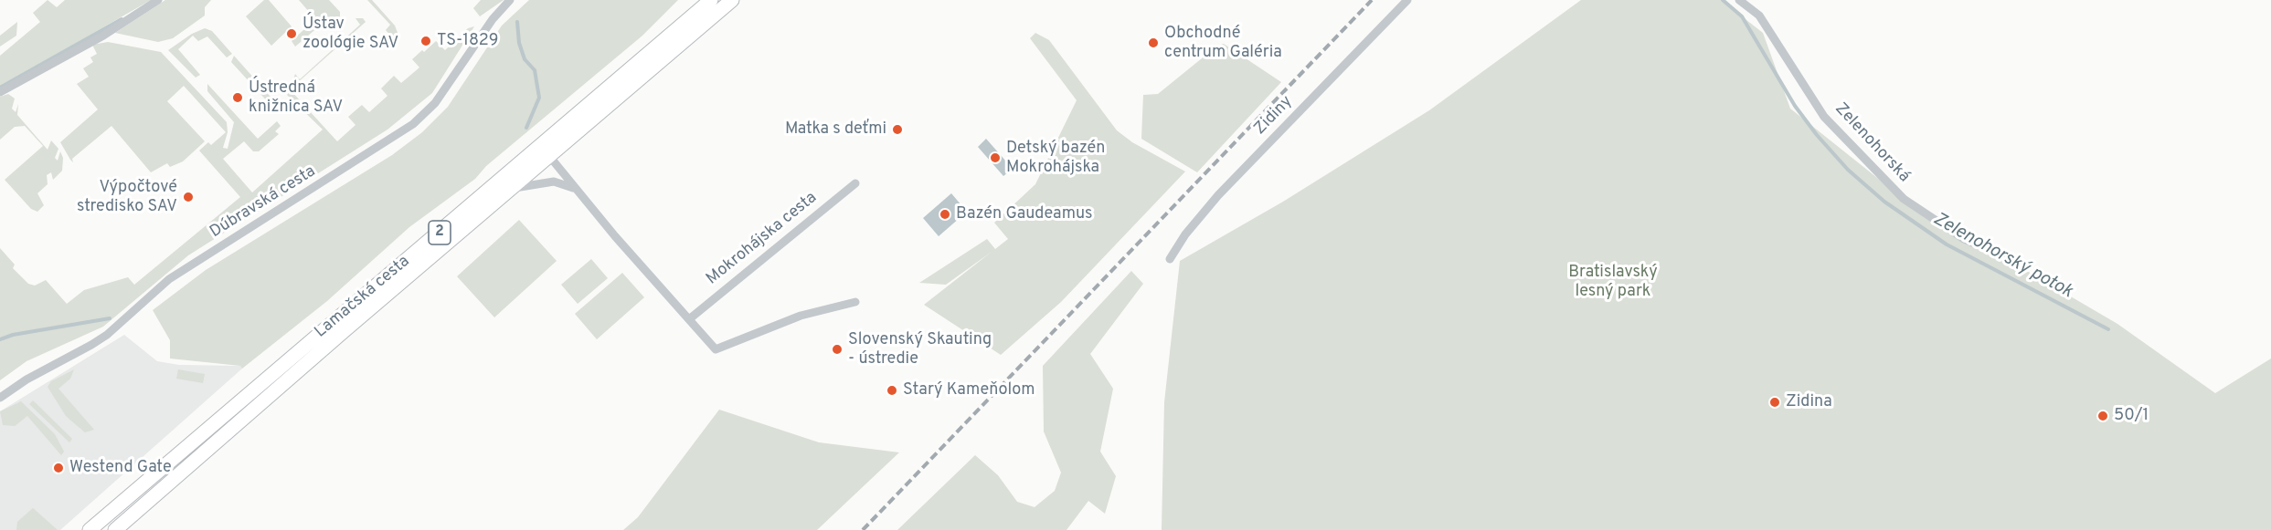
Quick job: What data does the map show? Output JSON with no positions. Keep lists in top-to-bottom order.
{
  "streets": {
    "main road": ["2", "Lamačská cesta"],
    "street": [
      "Zidiny",
      "Zelenohorská",
      "Dúbravská cesta",
      "Mokrohájska cesta"
    ]
  },
  "water": ["Zelenohorský potok"],
  "parks": ["Bratislavský lesný park"],
  "places": [
    "Ústav zoológie SAV",
    "TS-1829",
    "Obchodné centrum Galéria",
    "Ústredná knižnica SAV",
    "Matka s deťmi",
    "Detský bazén Mokrohájska",
    "Výpočtové stredisko SAV",
    "Bazén Gaudeamus",
    "Slovenský Skauting - ústredie",
    "Starý Kameňolom",
    "Zidina",
    "50/1",
    "Westend Gate"
  ]
}
